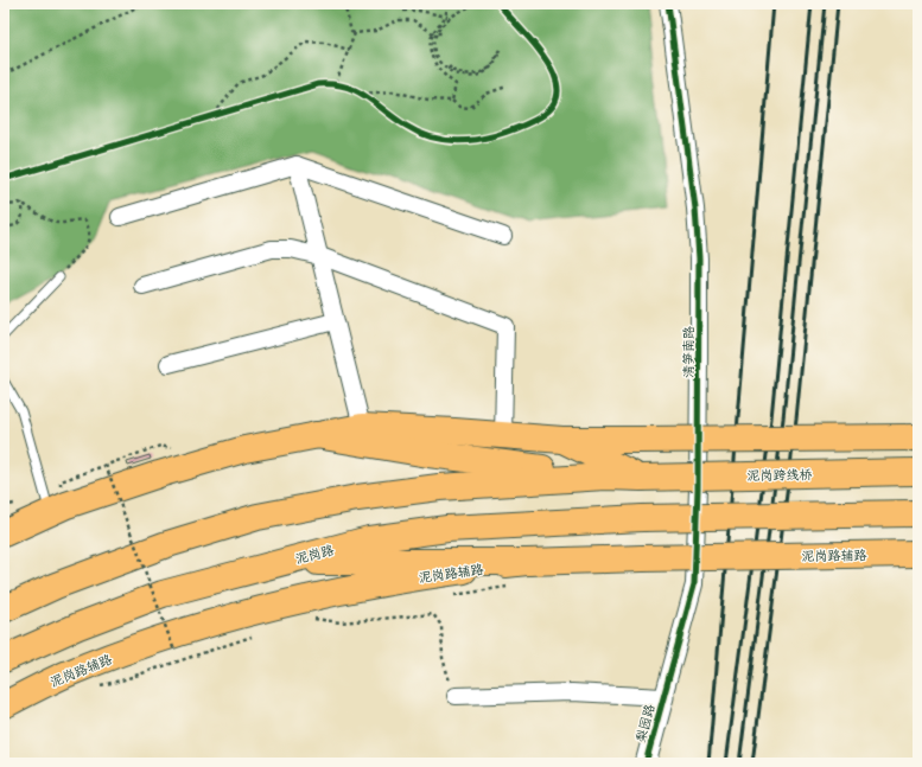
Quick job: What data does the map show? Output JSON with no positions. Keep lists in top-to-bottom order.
{
  "streets": {
    "main road": ["泥岗跨线桥", "泥岗路", "泥岗路辅路"],
    "street": ["清笋南路", "梨园路"]
  },
  "crossings": [
    ["清笋南路", "梨园路"]
  ]
}
